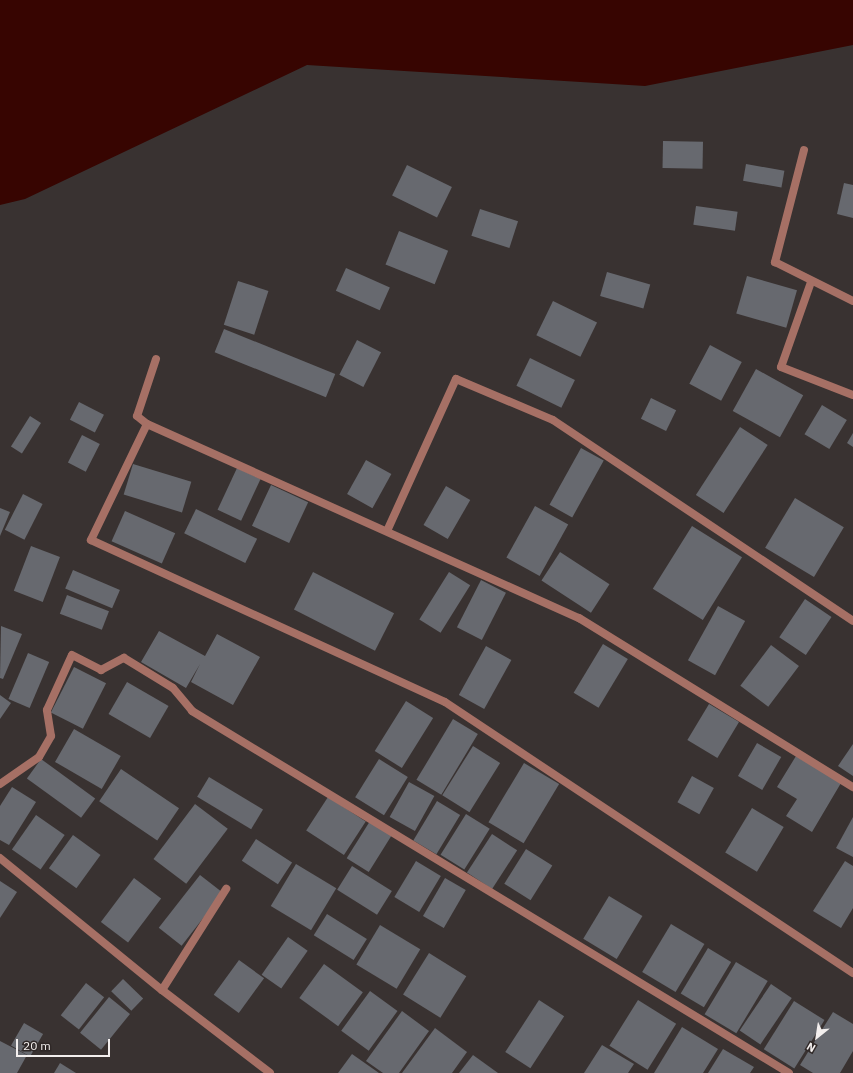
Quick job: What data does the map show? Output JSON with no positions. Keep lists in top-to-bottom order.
{
  "scale_bar": "20 m",
  "north": "bottom left"
}
